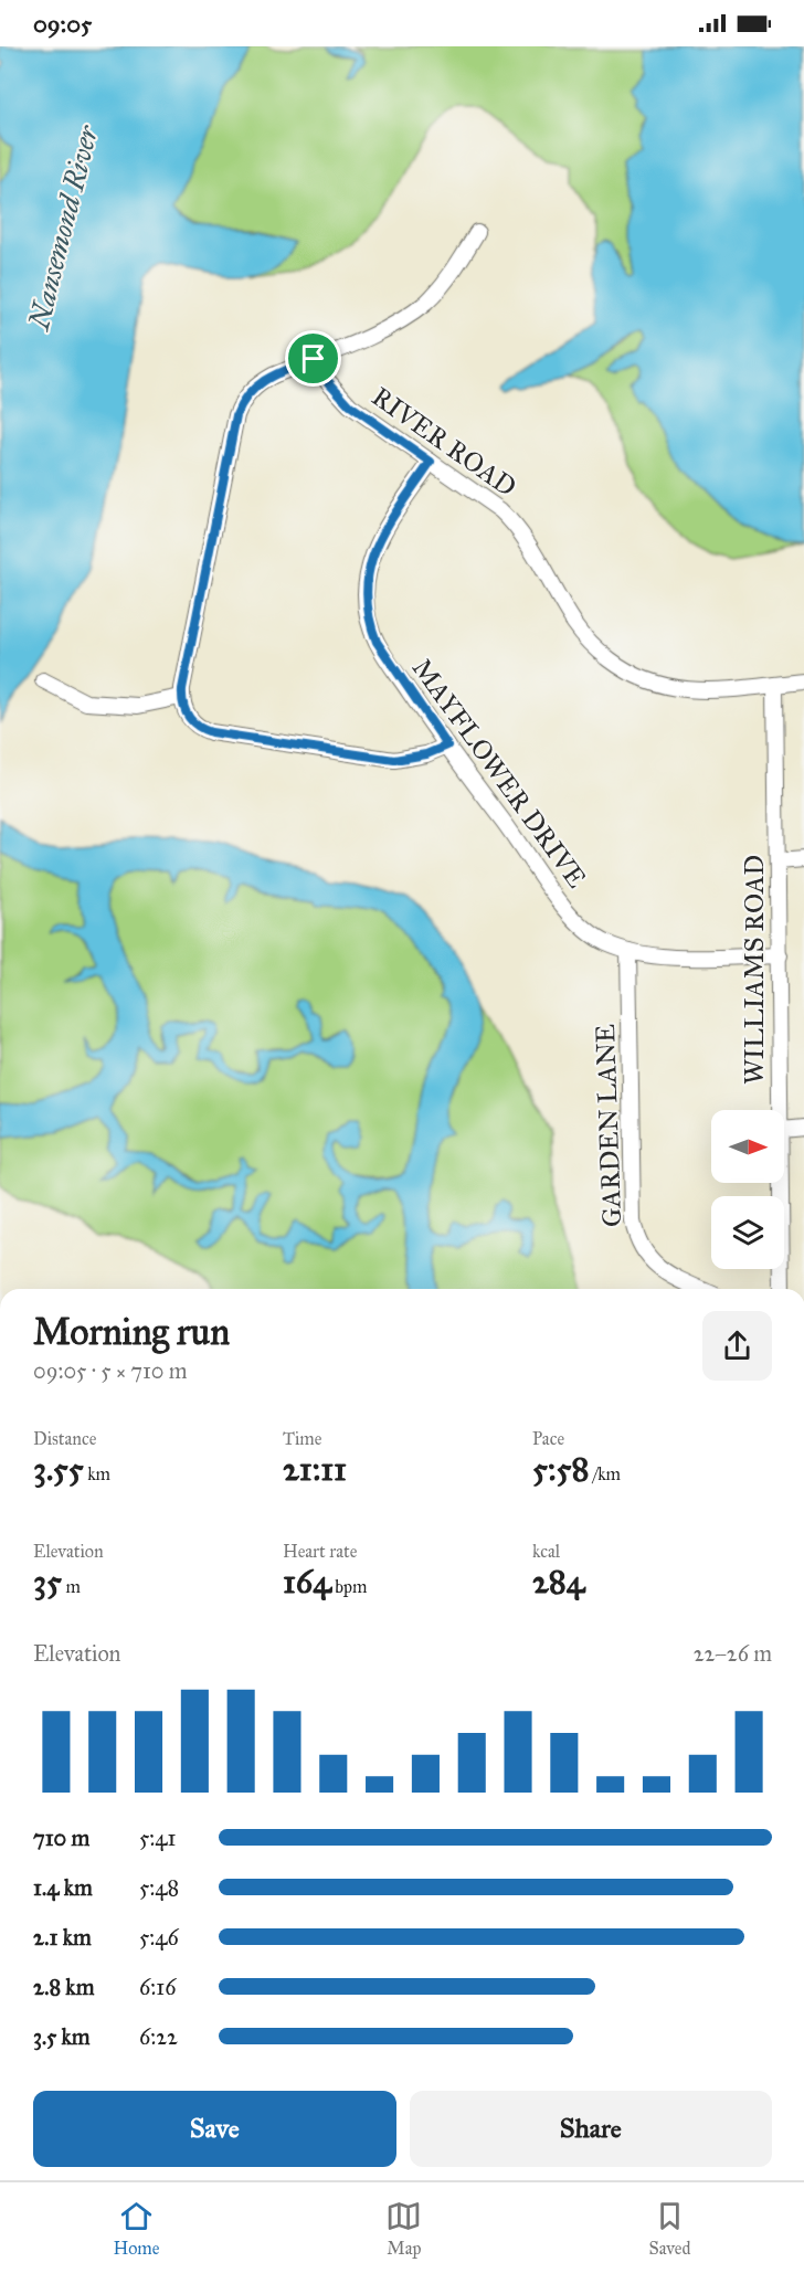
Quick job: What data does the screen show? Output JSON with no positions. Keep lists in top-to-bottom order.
{
  "streets": {
    "street": [
      "RIVER ROAD",
      "MAYFLOWER DRIVE",
      "WILLIAMS ROAD",
      "GARDEN LANE"
    ]
  },
  "crossings": [
    ["RIVER ROAD", "MAYFLOWER DRIVE"],
    ["RIVER ROAD", "WILLIAMS ROAD"],
    ["MAYFLOWER DRIVE", "WILLIAMS ROAD"],
    ["MAYFLOWER DRIVE", "GARDEN LANE"]
  ],
  "water": ["Nansemond River"],
  "north": "right",
  "page": {
    "status": "09:05",
    "heading": ["Morning run", "09:05 · 5 × 710 m"],
    "stats": [
      ["Distance", "3.55 km"],
      ["Time", "21:11"],
      ["Pace", "5:58 /km"],
      ["Elevation", "35 m"],
      ["Heart rate", "164 bpm"],
      ["kcal", "284"]
    ],
    "chart": ["Elevation", "22–26 m"],
    "list": [
      {
        "name": "710 m",
        "note": "5:41"
      },
      {
        "name": "1.4 km",
        "note": "5:48"
      },
      {
        "name": "2.1 km",
        "note": "5:46"
      },
      {
        "name": "2.8 km",
        "note": "6:16"
      },
      {
        "name": "3.5 km",
        "note": "6:22"
      }
    ],
    "buttons": ["Save", "Share"],
    "tabs": ["Home", "Map", "Saved"]
  }
}
